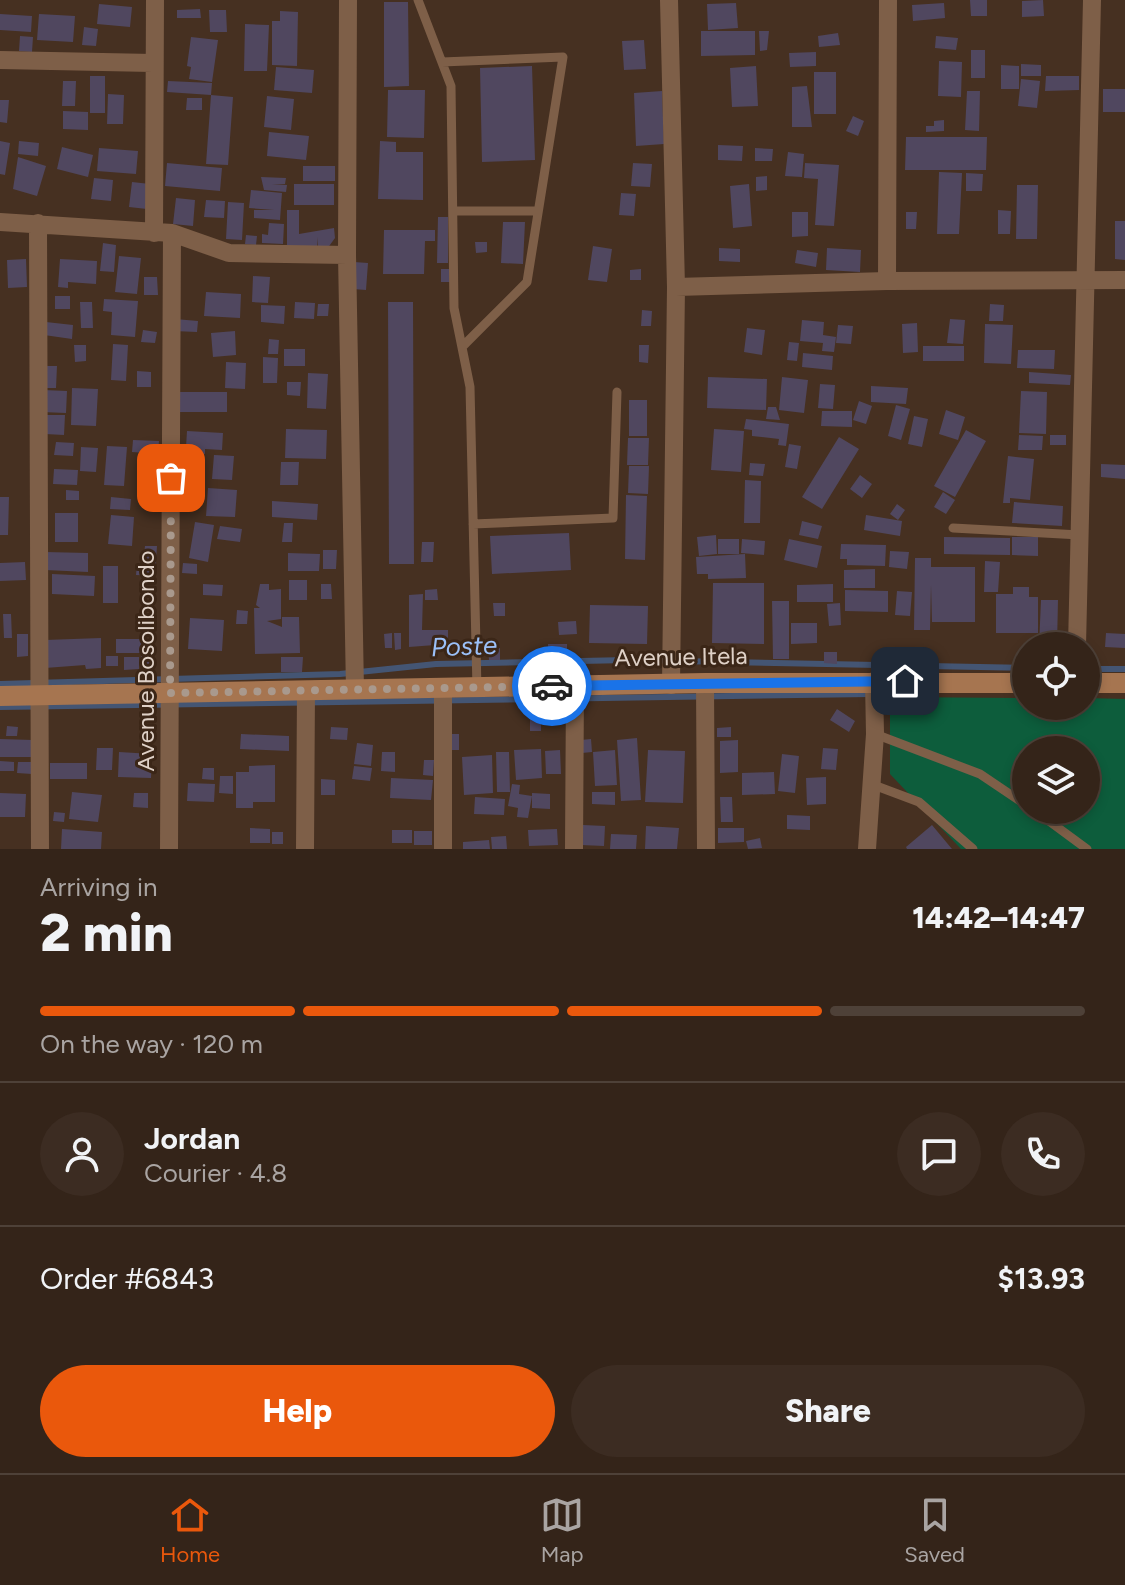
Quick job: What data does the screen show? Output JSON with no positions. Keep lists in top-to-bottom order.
{
  "streets": {
    "street": ["Avenue Itela", "Avenue Bosolibondo"]
  },
  "crossings": [
    ["Avenue Itela", "Avenue Bosolibondo"]
  ],
  "water": ["Poste"],
  "page": {
    "heading": ["2 min", "Arriving in", "14:42–14:47"],
    "panel": [
      "Jordan",
      "Courier · 4.8",
      "Order #6843",
      "$13.93"
    ],
    "bar": "On the way · 120 m",
    "buttons": ["Help", "Share"],
    "tabs": ["Home", "Map", "Saved"]
  }
}
